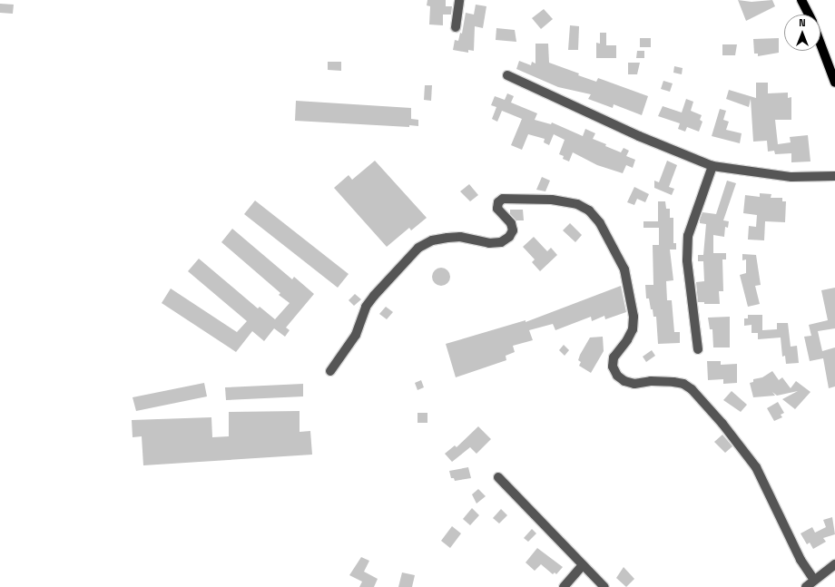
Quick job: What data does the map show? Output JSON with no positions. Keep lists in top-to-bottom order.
{
  "north": "top"
}
